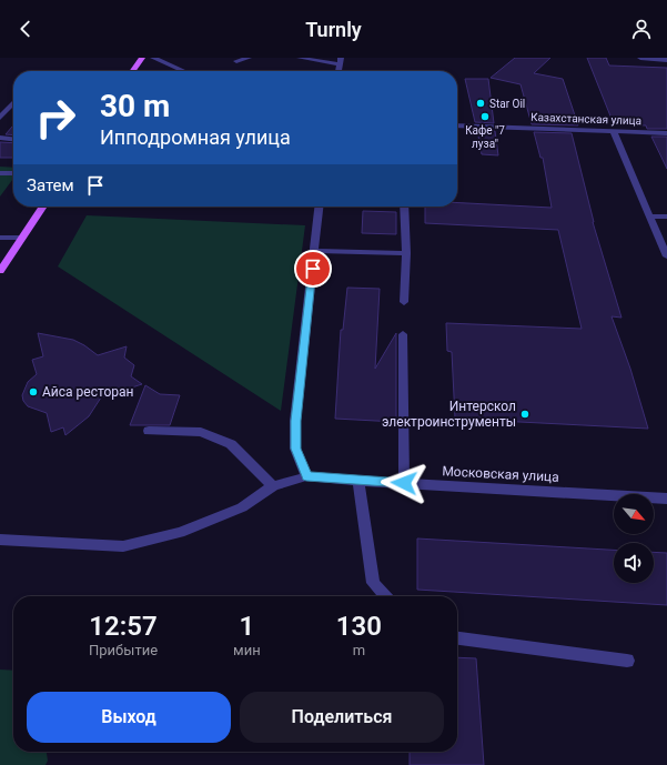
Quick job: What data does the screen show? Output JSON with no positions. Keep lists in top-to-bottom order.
{
  "streets": {
    "street": ["Казахстанская улица", "Московская улица"]
  },
  "places": [
    "Star Oil",
    "Кафе \"7 луза\"",
    "Айса ресторан",
    "Интерскол электроинструменты"
  ],
  "north": "bottom right",
  "page": {
    "header": "Turnly",
    "turn": ["30 m", "Ипподромная улица"],
    "then": "Затем",
    "eta": [
      "12:57",
      "Прибытие",
      "1",
      "мин",
      "130",
      "m"
    ],
    "buttons": ["Выход", "Поделиться"]
  }
}
